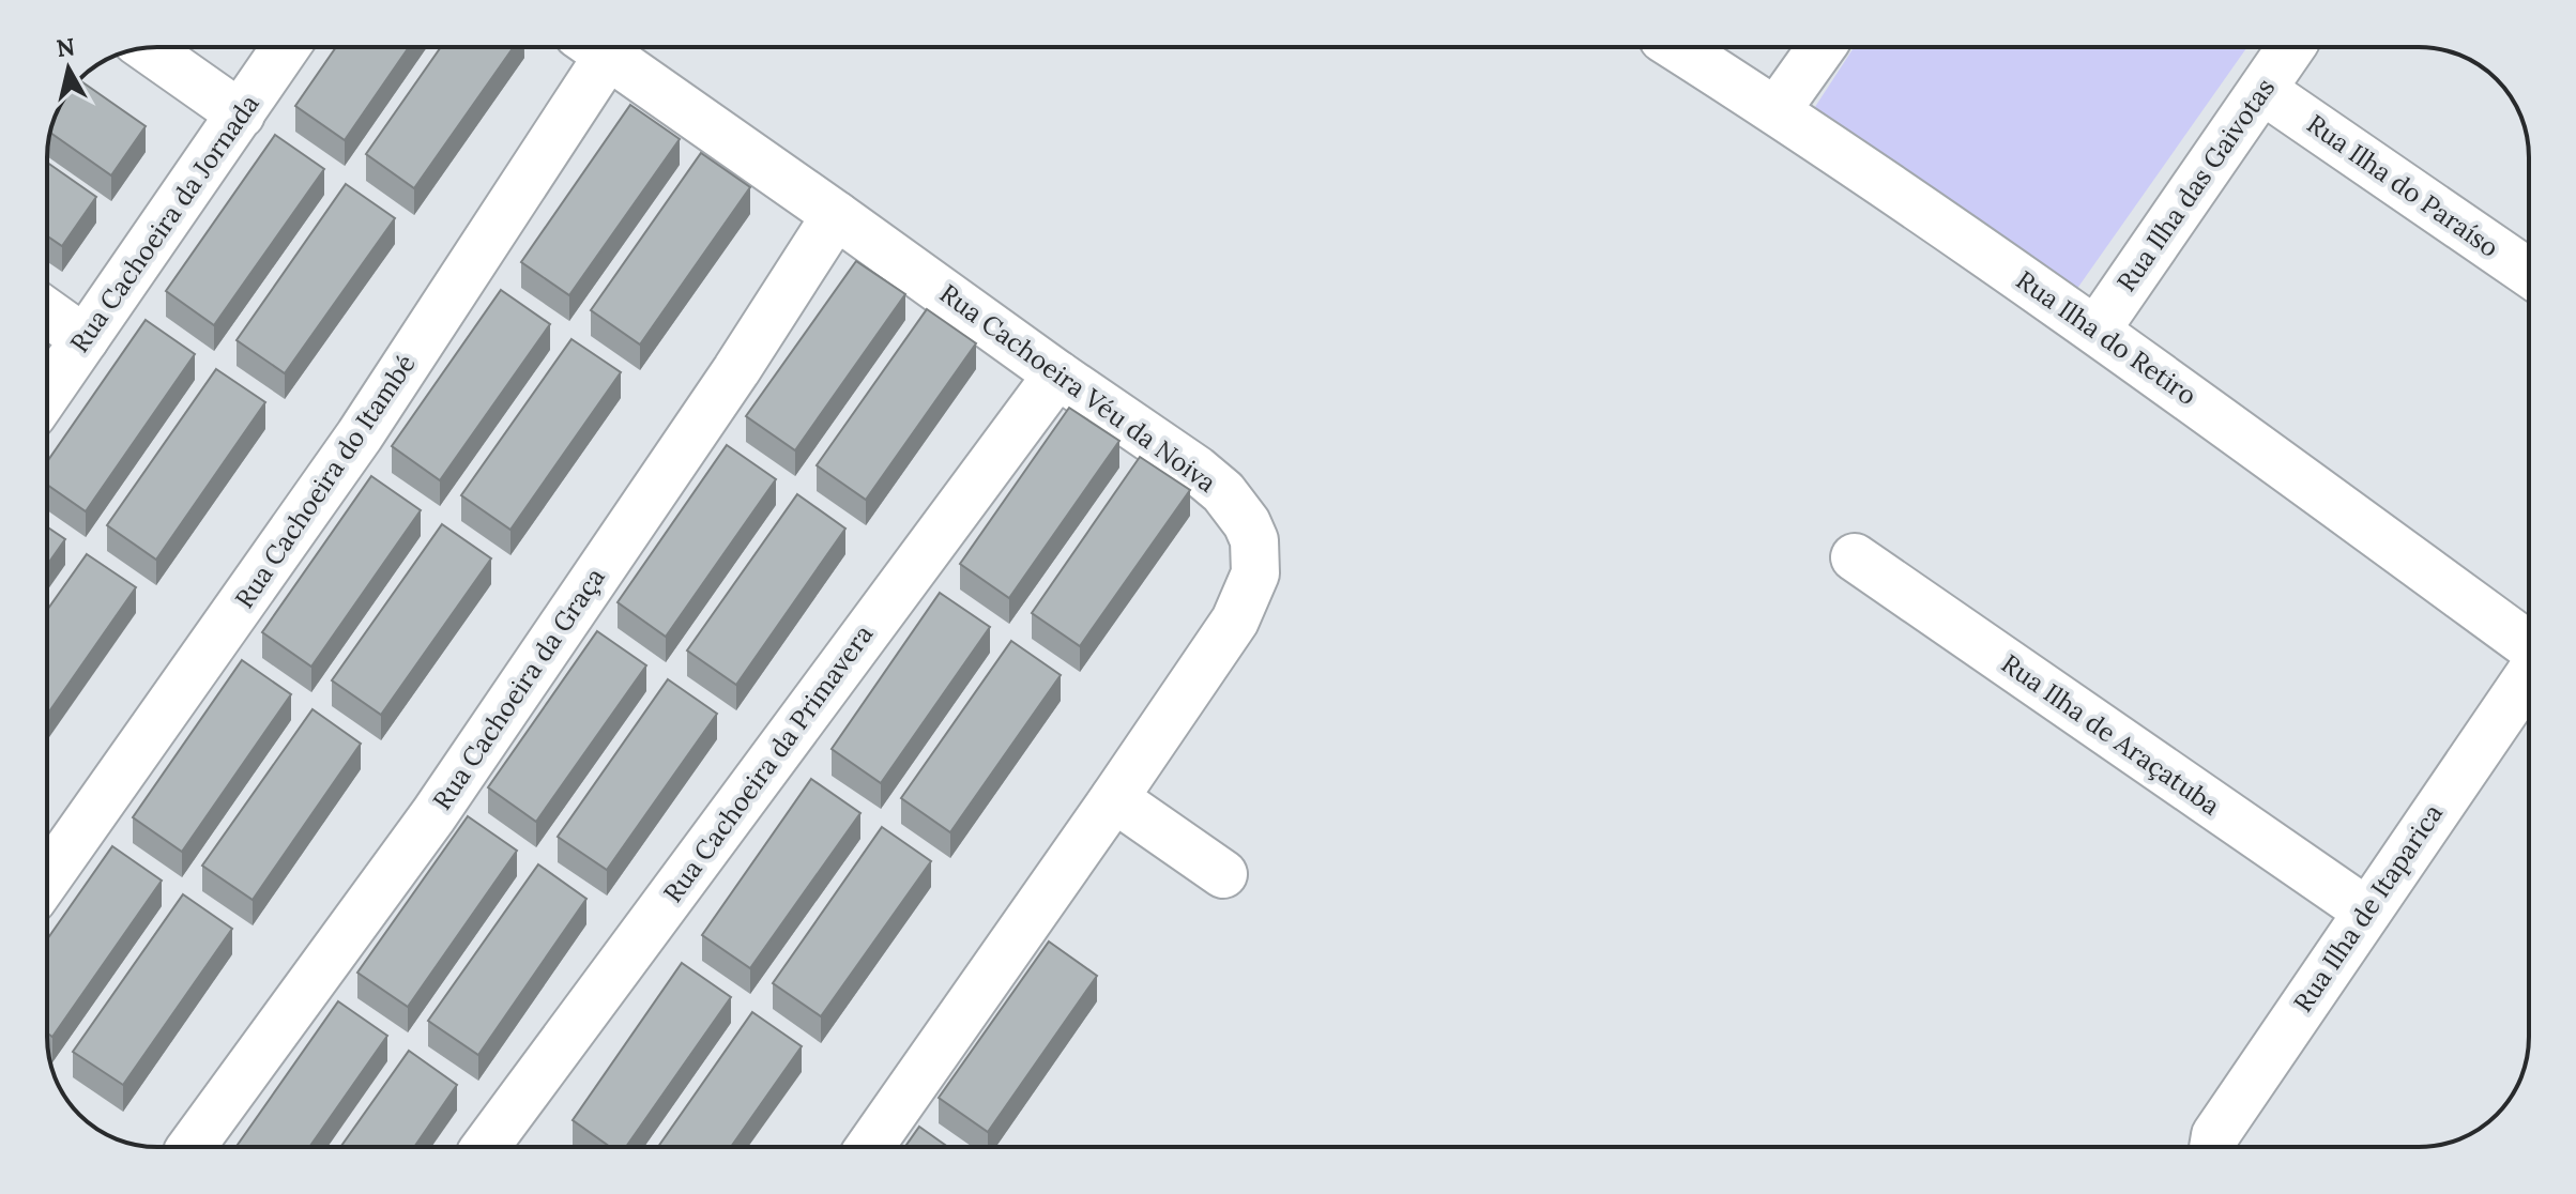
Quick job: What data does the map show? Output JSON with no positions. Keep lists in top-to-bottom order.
{
  "streets": {
    "street": [
      "Rua Ilha das Gaivotas",
      "Rua Ilha do Paraíso",
      "Rua Cachoeira da Jornada",
      "Rua Ilha do Retiro",
      "Rua Cachoeira Véu da Noiva",
      "Rua Cachoeira do Itambé",
      "Rua Cachoeira da Graça",
      "Rua Ilha de Araçatuba",
      "Rua Cachoeira da Primavera",
      "Rua Ilha de Itaparica"
    ]
  },
  "crossings": [
    ["Rua Ilha das Gaivotas", "Rua Ilha do Paraíso"],
    ["Rua Ilha das Gaivotas", "Rua Ilha do Retiro"],
    ["Rua Cachoeira Véu da Noiva", "Rua Cachoeira da Graça"],
    ["Rua Cachoeira Véu da Noiva", "Rua Cachoeira da Primavera"],
    ["Rua Ilha de Araçatuba", "Rua Ilha de Itaparica"]
  ],
  "north": "top"
}
